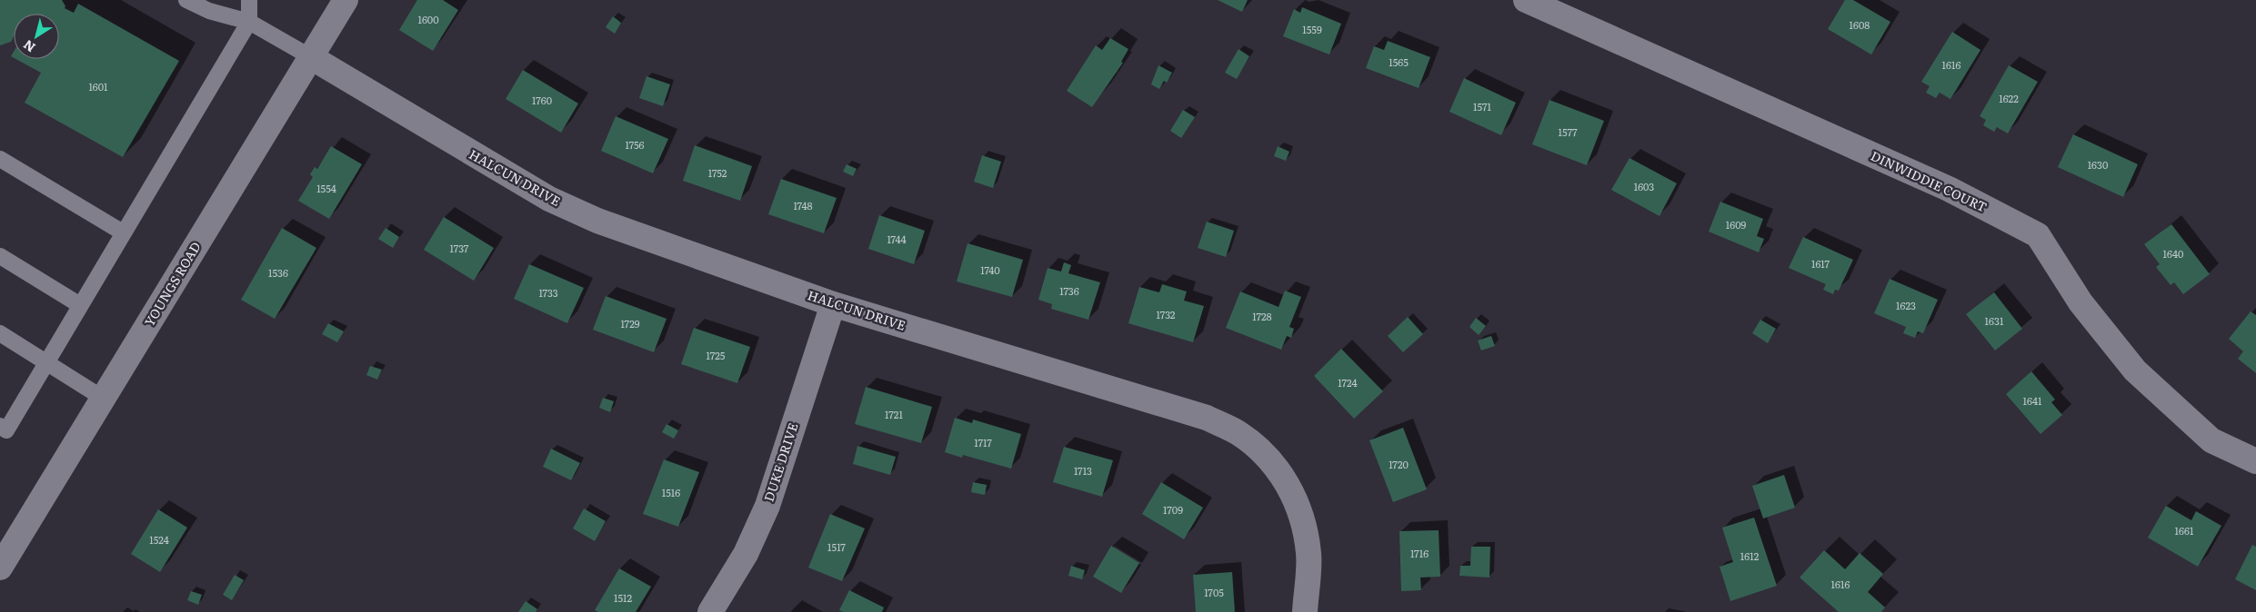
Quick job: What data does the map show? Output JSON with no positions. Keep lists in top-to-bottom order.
{
  "streets": {
    "street": [
      "HALCUN DRIVE",
      "DINWIDDIE COURT",
      "YOUNGS ROAD",
      "DUKE DRIVE"
    ]
  },
  "crossings": [
    ["HALCUN DRIVE", "YOUNGS ROAD"],
    ["HALCUN DRIVE", "DUKE DRIVE"]
  ],
  "house_numbers": [
    "1600",
    "1608",
    "1559",
    "1565",
    "1616",
    "1601",
    "1622",
    "1760",
    "1571",
    "1577",
    "1756",
    "1630",
    "1752",
    "1603",
    "1554",
    "1748",
    "1609",
    "1744",
    "1737",
    "1640",
    "1617",
    "1740",
    "1536",
    "1736",
    "1733",
    "1623",
    "1732",
    "1728",
    "1631",
    "1729",
    "1725",
    "1724",
    "1641",
    "1721",
    "1717",
    "1720",
    "1713",
    "1516",
    "1709",
    "1661",
    "1524",
    "1517",
    "1716",
    "1612",
    "1616",
    "1705",
    "1512"
  ],
  "north": "bottom left"
}
